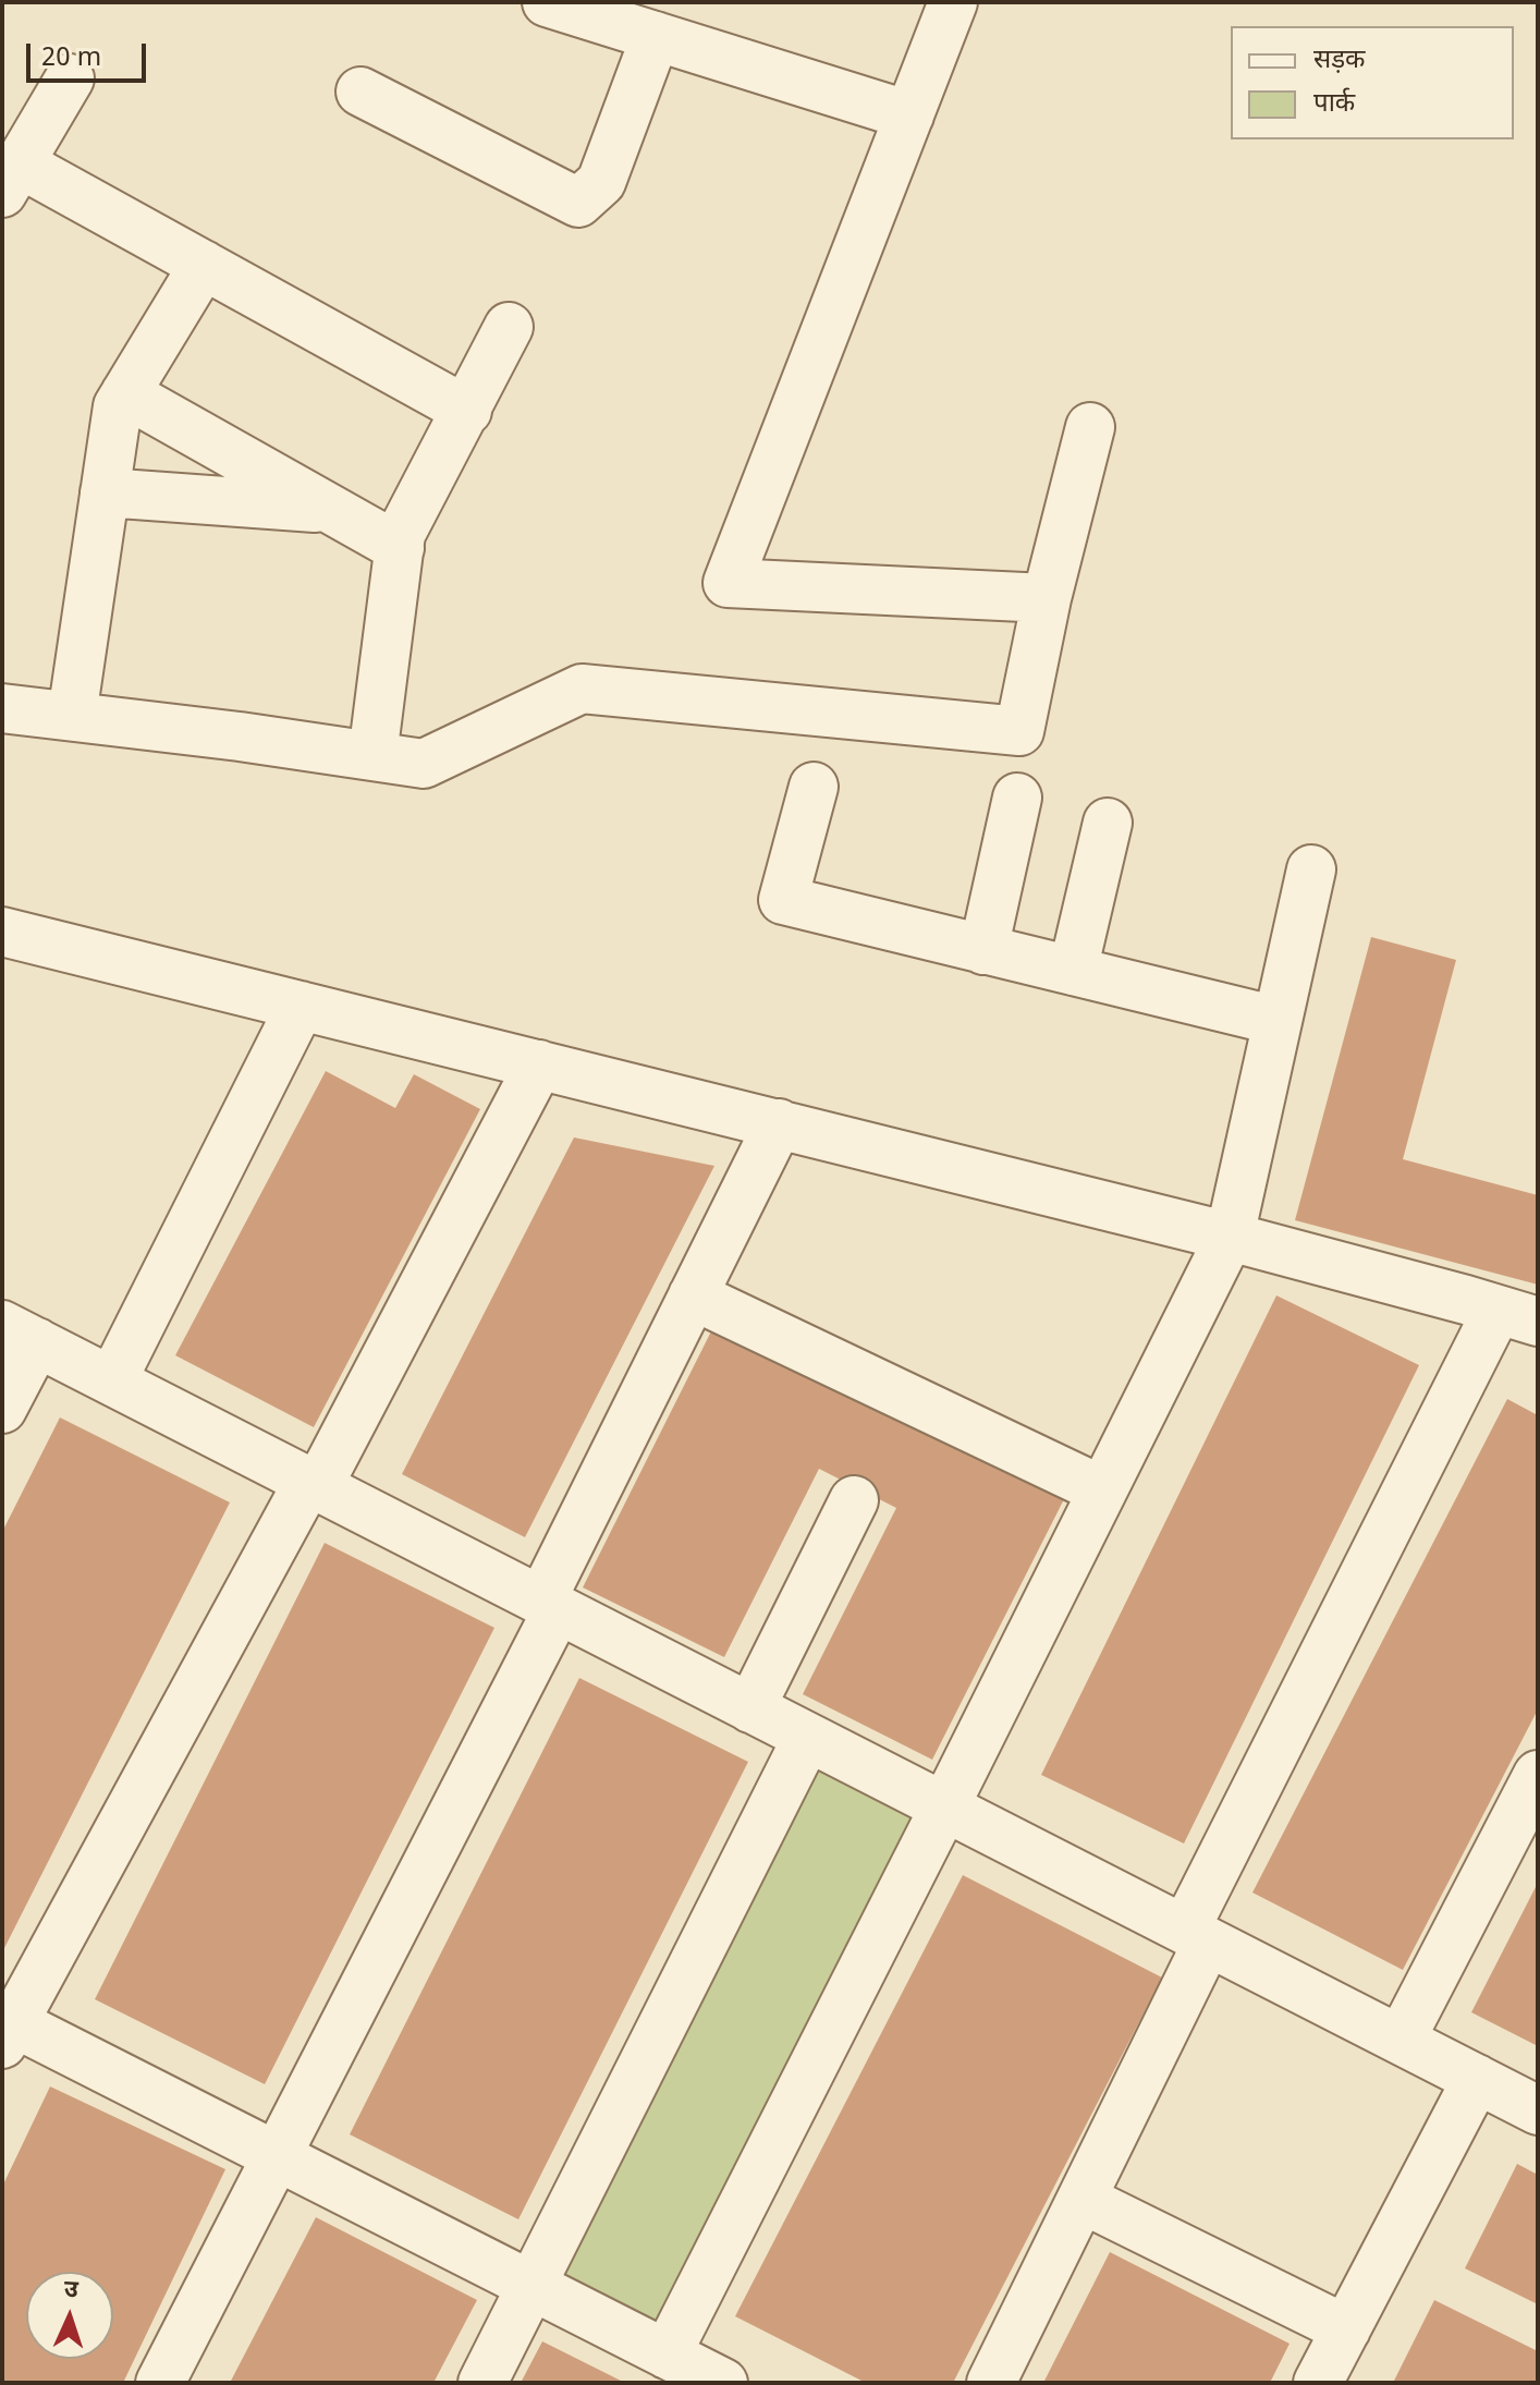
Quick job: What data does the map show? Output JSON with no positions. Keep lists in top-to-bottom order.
{
  "legend": ["सड़क", "पार्क"],
  "scale_bar": "20 m",
  "north": "top"
}
